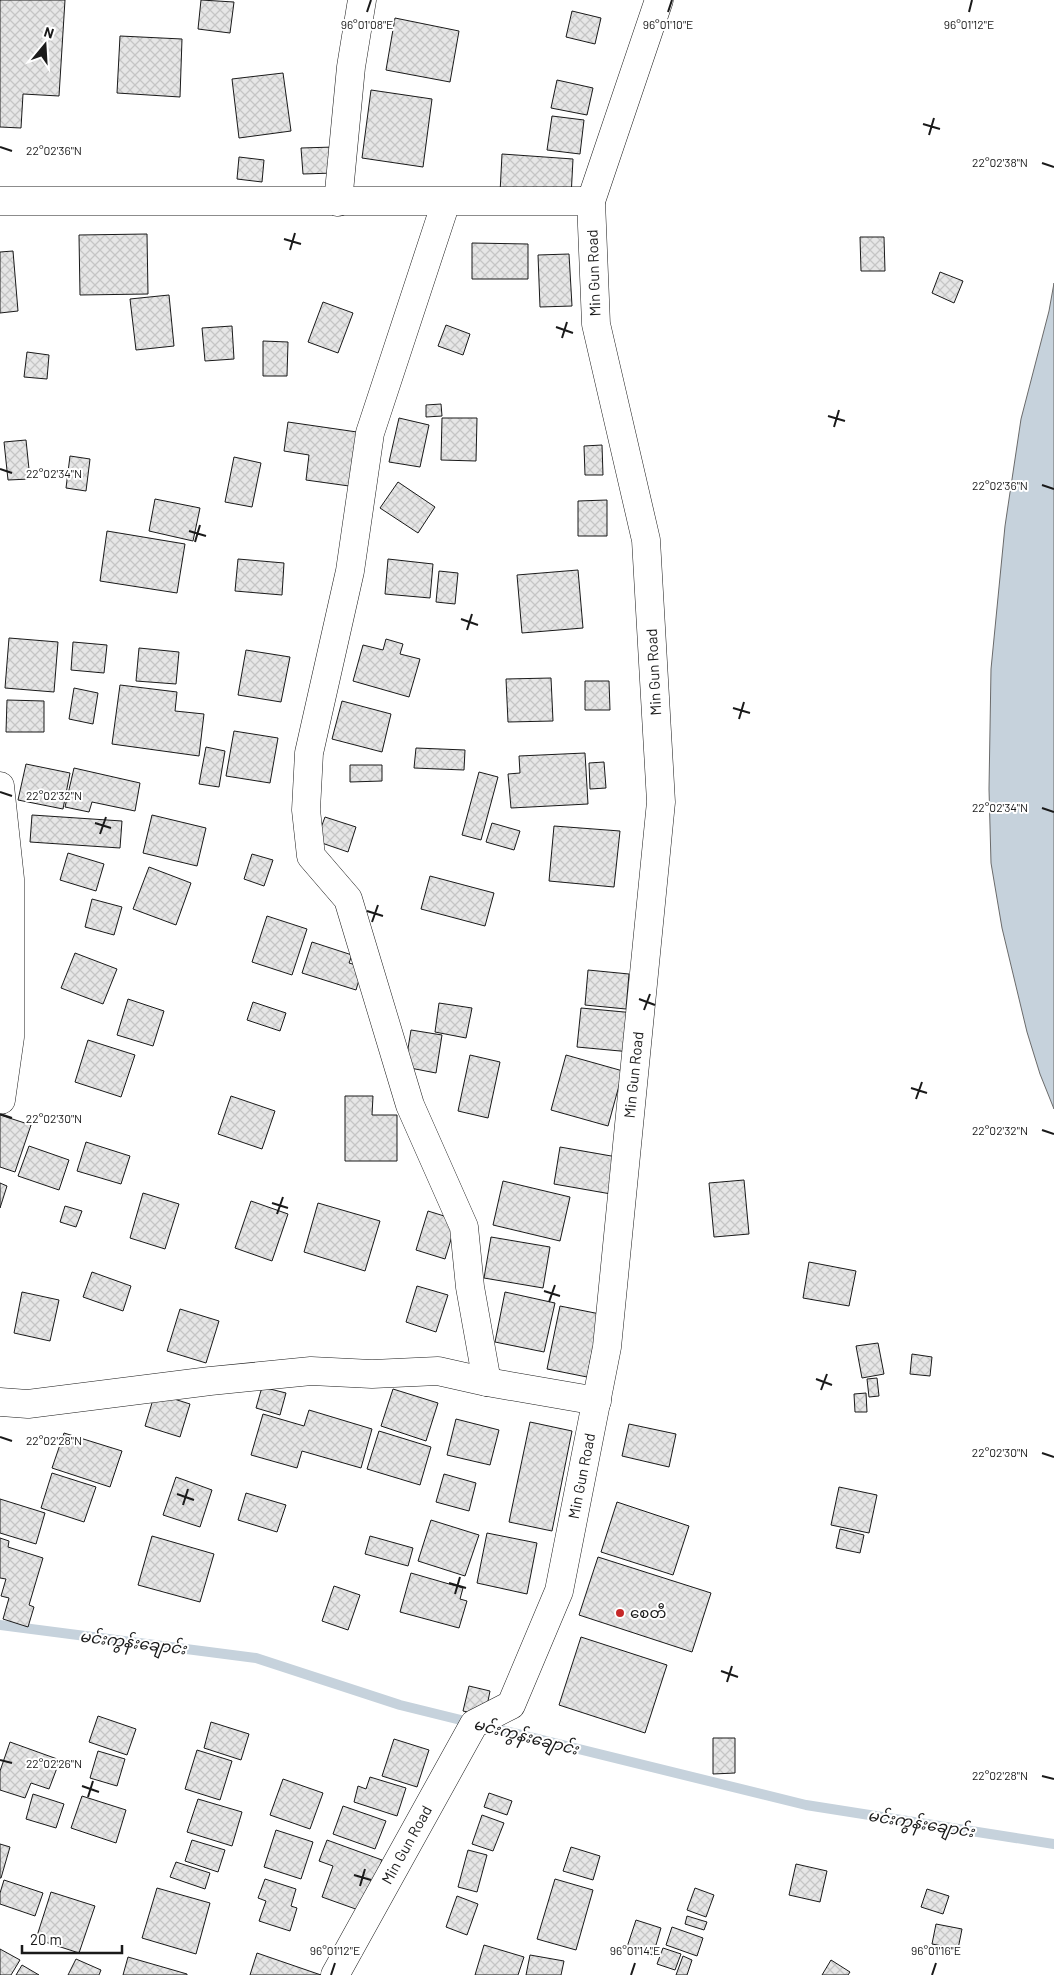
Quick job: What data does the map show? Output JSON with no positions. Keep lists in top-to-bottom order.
{
  "streets": {
    "street": ["Min Gun Road"]
  },
  "water": ["မင်းကွန်းချောင်း"],
  "places": ["စေတီ"],
  "scale_bar": "20 m",
  "north": "top",
  "coordinates": [
    "96°01'08\"E",
    "96°01'10\"E",
    "96°01'12\"E",
    "22°02'36\"N",
    "22°02'38\"N",
    "22°02'34\"N",
    "22°02'32\"N",
    "22°02'30\"N",
    "22°02'28\"N",
    "22°02'26\"N",
    "96°01'14\"E",
    "96°01'16\"E"
  ]
}
